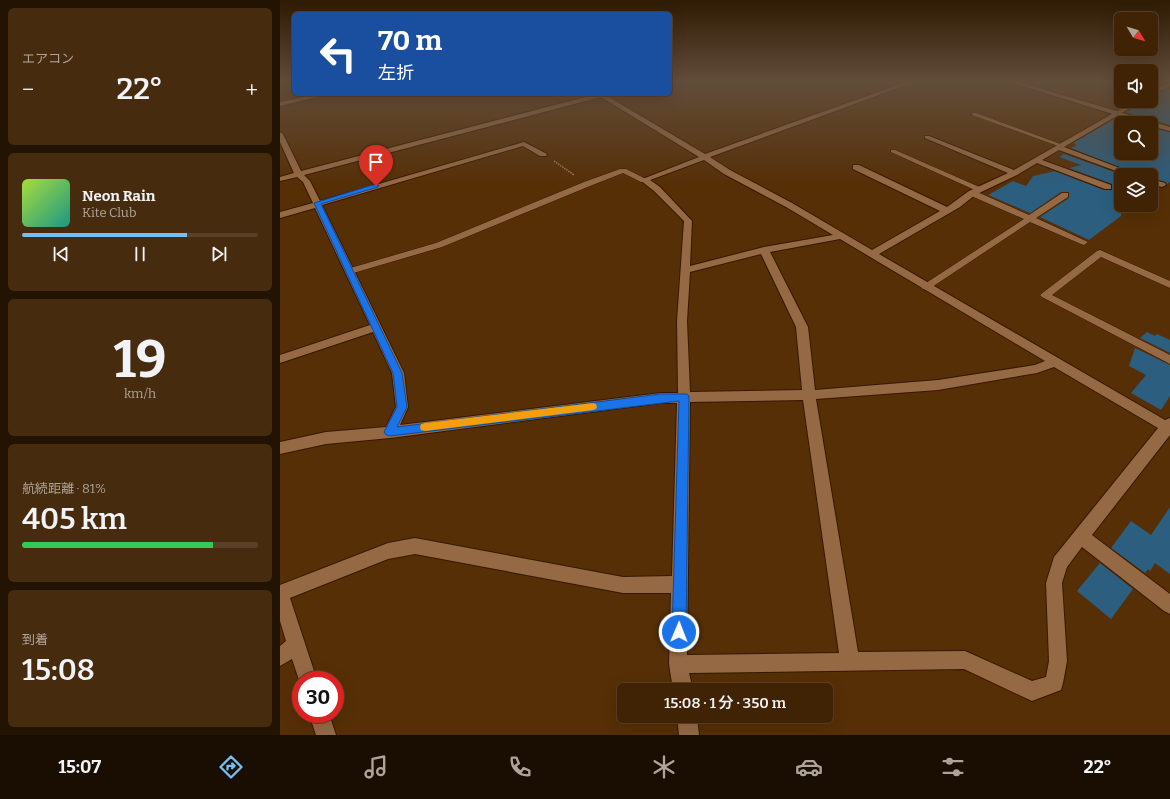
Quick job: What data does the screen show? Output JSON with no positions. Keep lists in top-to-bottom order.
{
  "north": "bottom right",
  "page": {
    "tile": [
      "エアコン",
      ["19", "km/h"],
      ["航続距離 · 81%", "405 km"],
      ["到着", "15:08"]
    ],
    "turn": ["70 m", "左折"],
    "heat": ["−", "22°", "+"],
    "song": ["Neon Rain", "Kite Club"],
    "limit": "30",
    "trip": "15:08 · 1 分 · 350 m",
    "tabs": ["15:07", "22°"]
  }
}
